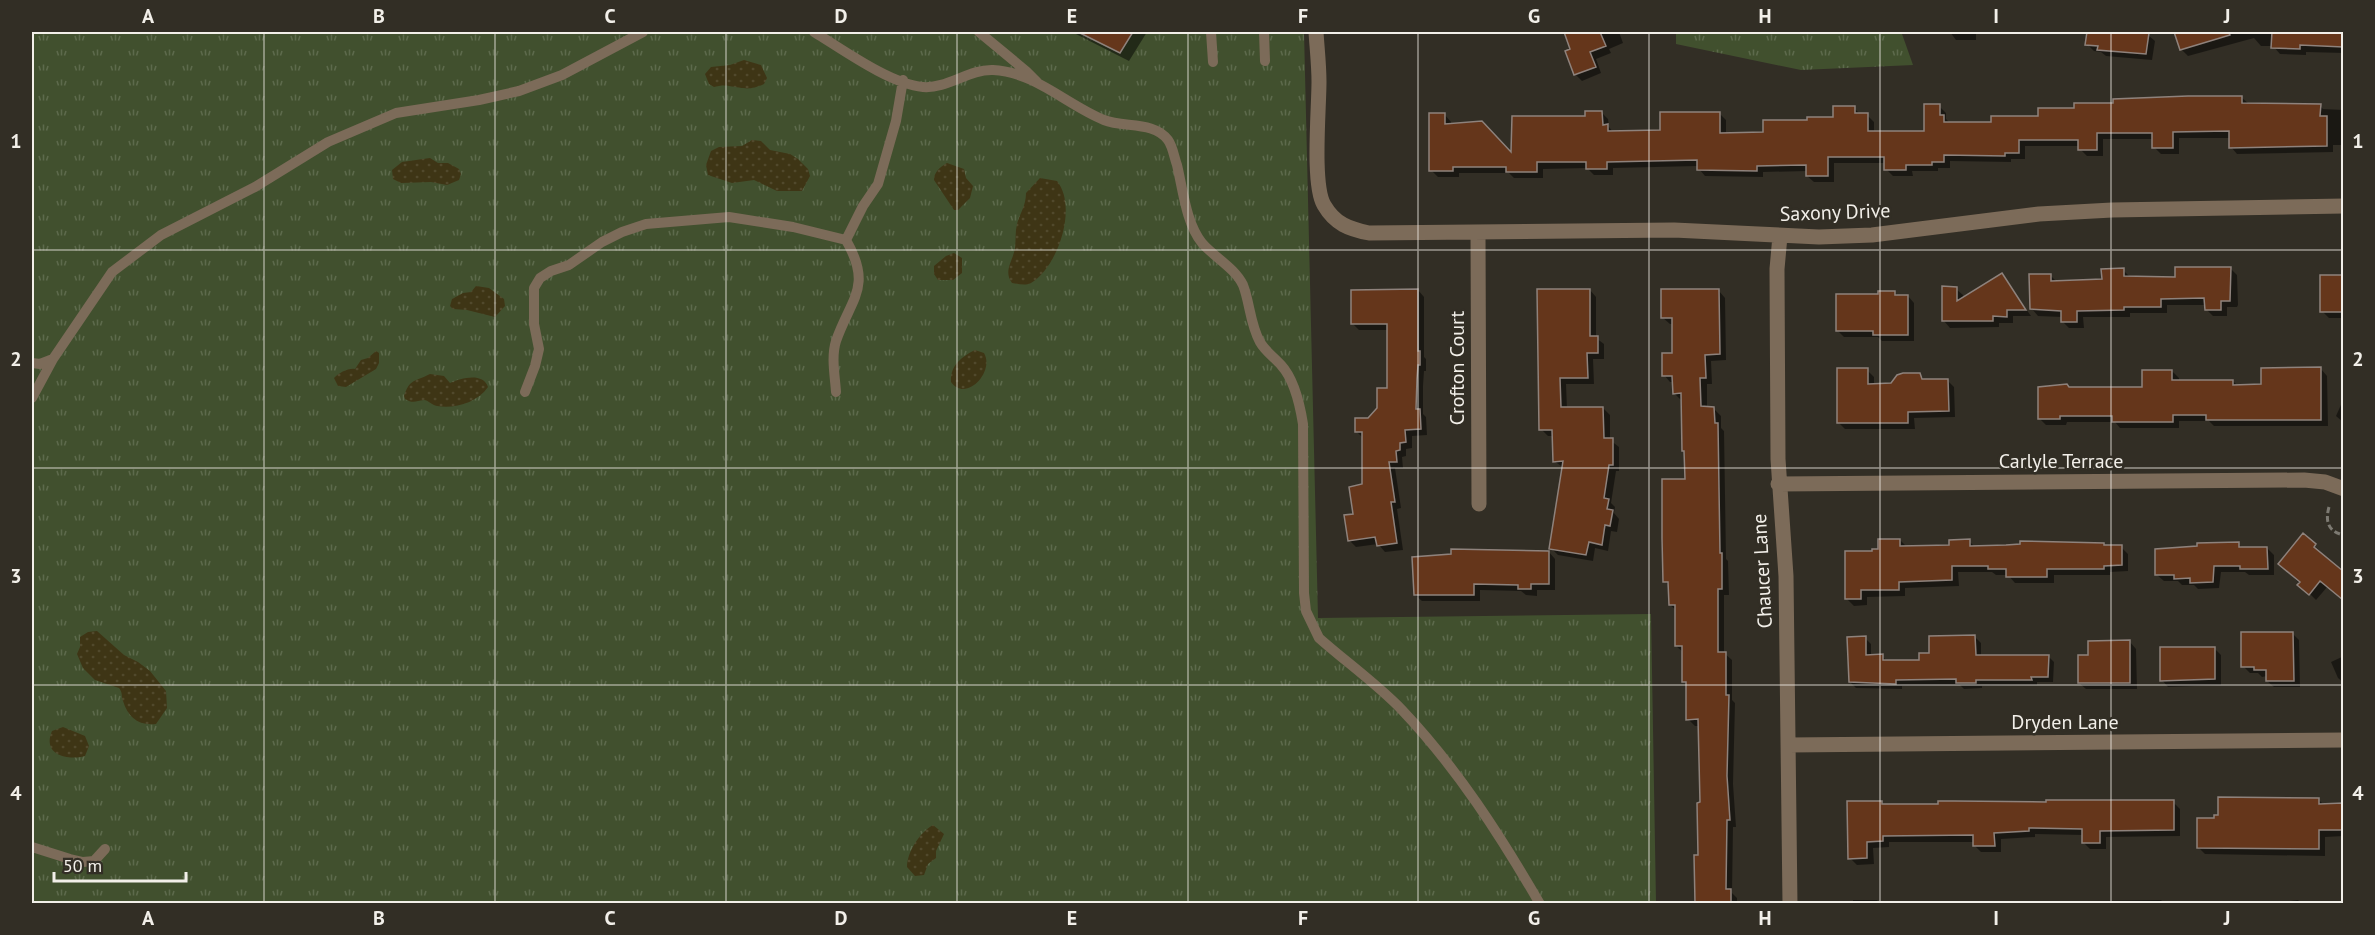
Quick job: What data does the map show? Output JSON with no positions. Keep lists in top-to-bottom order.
{
  "streets": {
    "street": [
      "Saxony Drive",
      "Crofton Court",
      "Carlyle Terrace",
      "Chaucer Lane",
      "Dryden Lane"
    ]
  },
  "crossings": [
    ["Saxony Drive", "Crofton Court"],
    ["Saxony Drive", "Chaucer Lane"],
    ["Carlyle Terrace", "Chaucer Lane"],
    ["Chaucer Lane", "Dryden Lane"]
  ],
  "scale_bar": "50 m",
  "grid": {
    "columns": [
      "A",
      "B",
      "C",
      "D",
      "E",
      "F",
      "G",
      "H",
      "I",
      "J"
    ],
    "rows": [
      "1",
      "2",
      "3",
      "4"
    ]
  }
}
